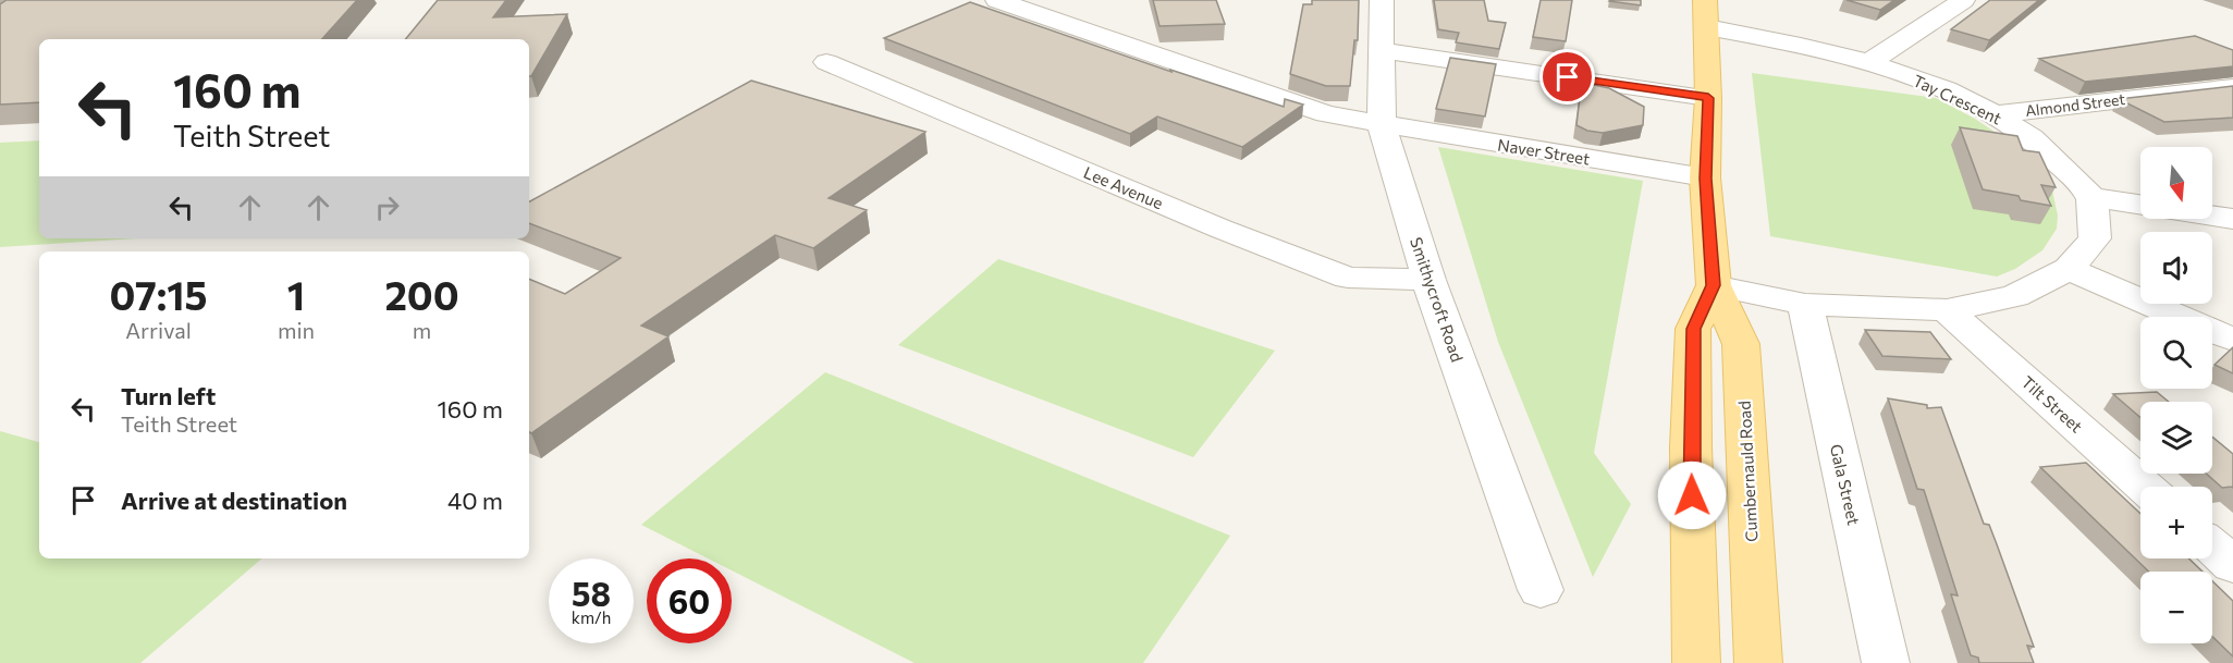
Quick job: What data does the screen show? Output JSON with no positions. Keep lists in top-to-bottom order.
{
  "streets": {
    "main road": ["Cumbernauld Road"],
    "street": [
      "Tay Crescent",
      "Almond Street",
      "Naver Street",
      "Lee Avenue",
      "Smithycroft Road",
      "Tilt Street",
      "Gala Street"
    ]
  },
  "crossings": [
    ["Tay Crescent", "Almond Street"],
    ["Tay Crescent", "Cumbernauld Road"],
    ["Naver Street", "Smithycroft Road"],
    ["Naver Street", "Cumbernauld Road"],
    ["Lee Avenue", "Smithycroft Road"]
  ],
  "north": "bottom",
  "page": {
    "turn": ["160 m", "Teith Street"],
    "map_buttons": ["+", "−"],
    "eta": [
      "07:15",
      "Arrival",
      "1",
      "min",
      "200",
      "m"
    ],
    "list": [
      {
        "name": "Turn left",
        "note": "Teith Street",
        "value": "160 m"
      },
      {
        "name": "Arrive at destination",
        "value": "40 m"
      }
    ],
    "speed": "58 km/h",
    "limit": "60"
  }
}
